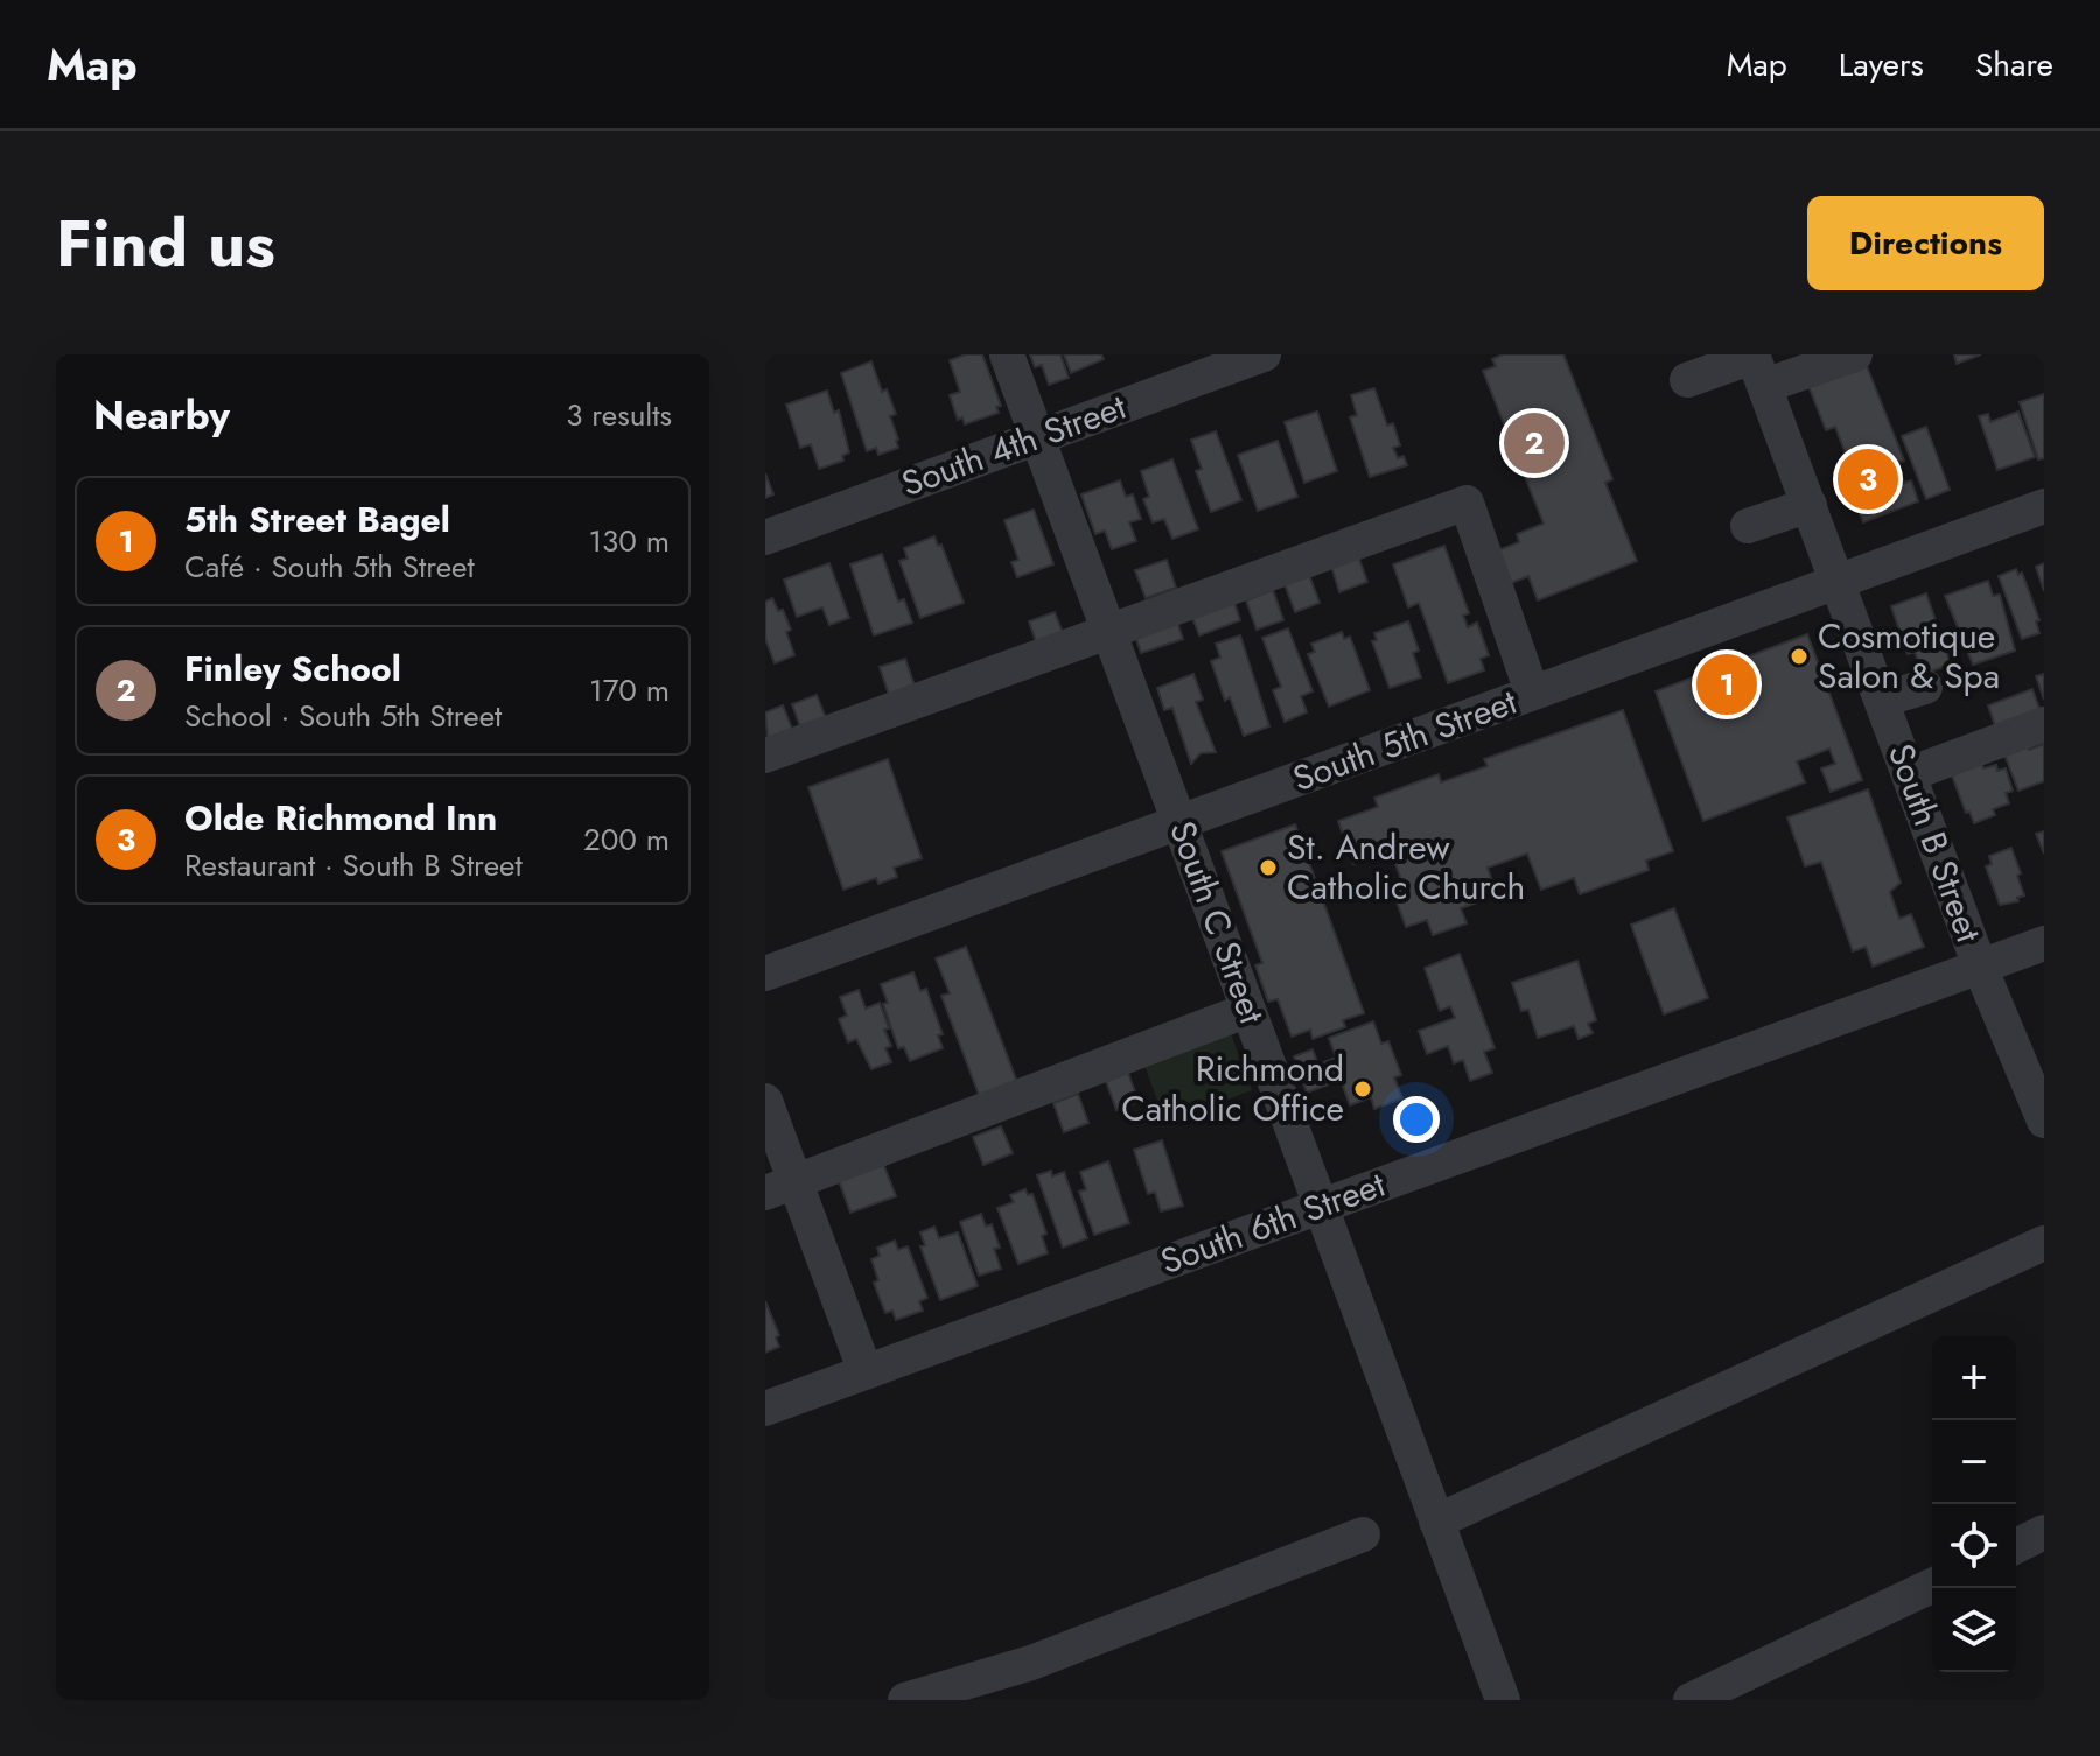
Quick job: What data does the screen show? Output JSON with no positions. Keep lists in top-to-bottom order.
{
  "streets": {
    "street": [
      "South 4th Street",
      "South 5th Street",
      "South B Street",
      "South C Street",
      "South 6th Street"
    ]
  },
  "crossings": [
    ["South 4th Street", "South C Street"],
    ["South 5th Street", "South B Street"],
    ["South 5th Street", "South C Street"],
    ["South B Street", "South 6th Street"],
    ["South C Street", "South 6th Street"]
  ],
  "places": ["Cosmotique Salon & Spa", "St. Andrew Catholic Church", "Richmond Catholic Office"],
  "page": {
    "header": "Map",
    "nav": ["Map", "Layers", "Share"],
    "title": "Find us",
    "buttons": "Directions",
    "heading": ["Nearby", "3 results"],
    "pins": ["2", "3", "1"],
    "list": [
      {
        "mark": "1",
        "name": "5th Street Bagel",
        "note": "Café · South 5th Street",
        "value": "130 m"
      },
      {
        "mark": "2",
        "name": "Finley School",
        "note": "School · South 5th Street",
        "value": "170 m"
      },
      {
        "mark": "3",
        "name": "Olde Richmond Inn",
        "note": "Restaurant · South B Street",
        "value": "200 m"
      }
    ],
    "map_buttons": ["+", "−"]
  }
}
